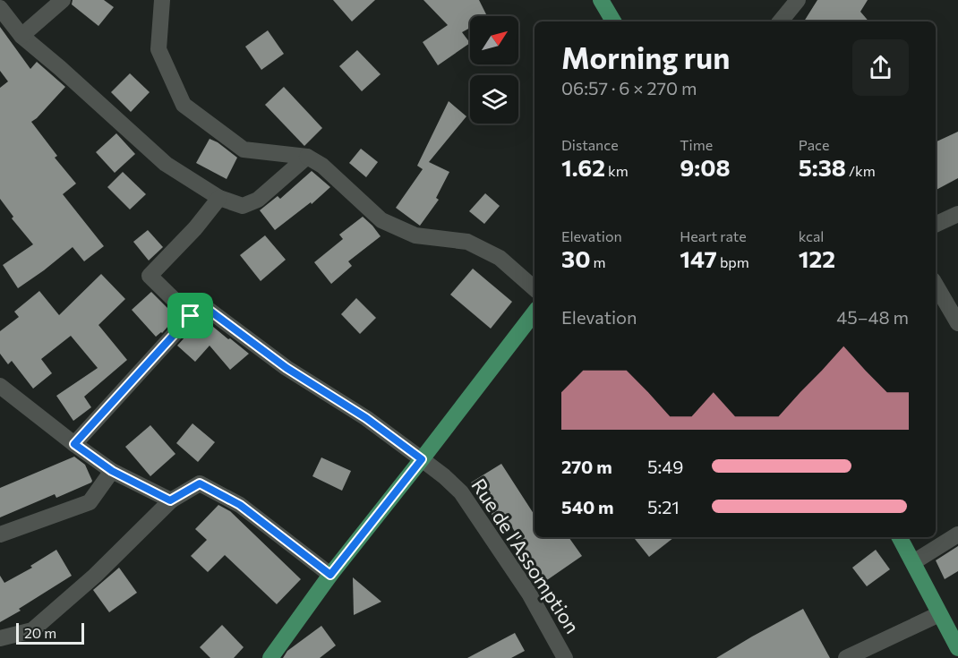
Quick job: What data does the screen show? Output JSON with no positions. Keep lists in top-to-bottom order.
{
  "streets": {
    "street": ["Rue de l'Assomption"]
  },
  "scale_bar": "20 m",
  "north": "top right",
  "page": {
    "heading": ["Morning run", "06:57 · 6 × 270 m"],
    "stats": [
      ["Distance", "1.62 km"],
      ["Time", "9:08"],
      ["Pace", "5:38 /km"],
      ["Elevation", "30 m"],
      ["Heart rate", "147 bpm"],
      ["kcal", "122"]
    ],
    "chart": ["Elevation", "45–48 m"],
    "list": [
      {
        "name": "270 m",
        "note": "5:49"
      },
      {
        "name": "540 m",
        "note": "5:21"
      }
    ],
    "scale": "20 m"
  }
}
